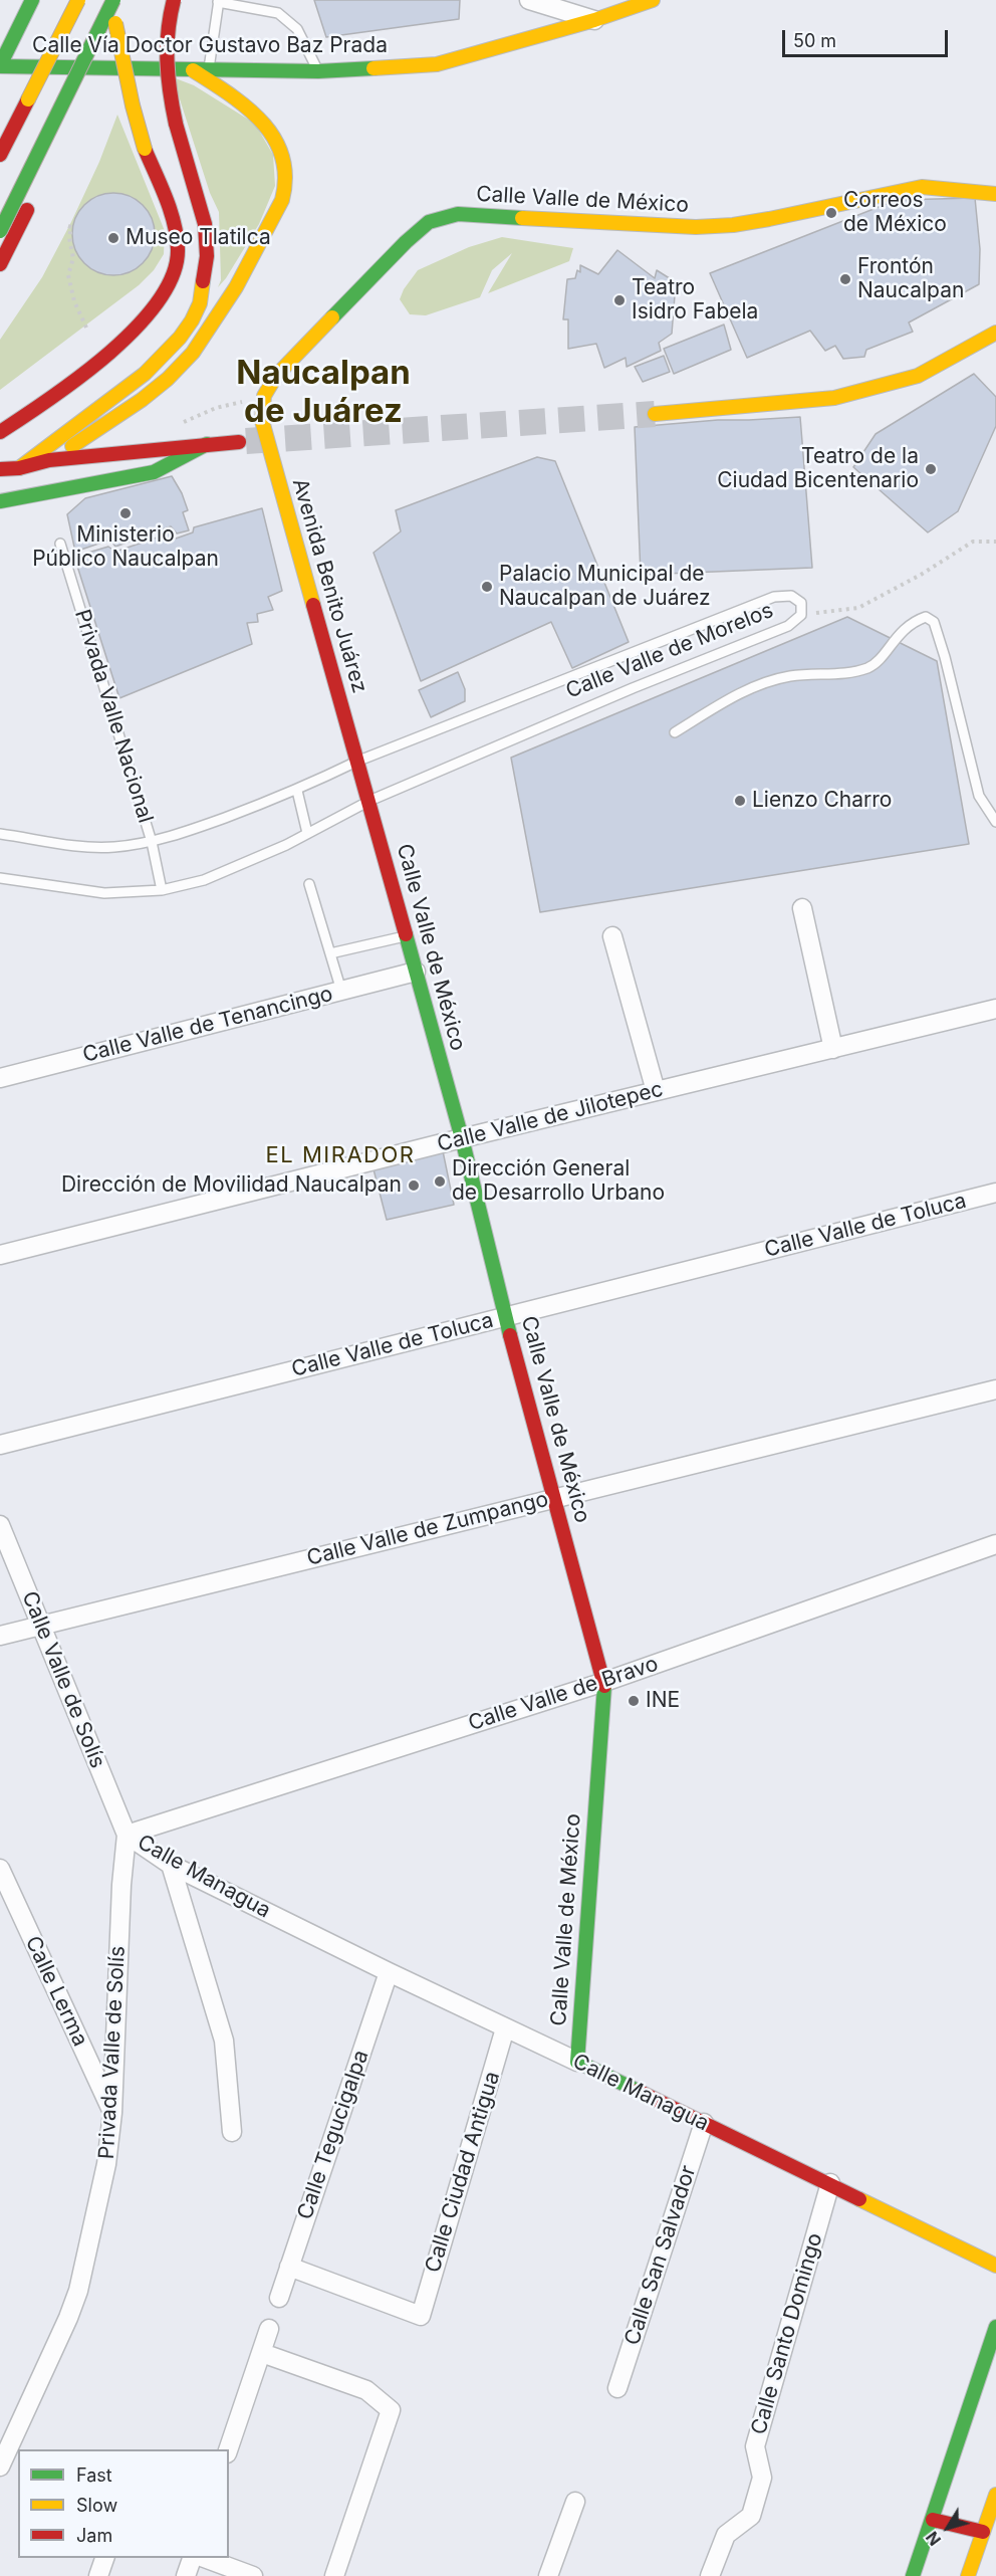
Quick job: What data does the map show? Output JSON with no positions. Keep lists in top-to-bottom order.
{
  "streets": {
    "main road": [
      "Calle Vía Doctor Gustavo Baz Prada",
      "Calle Valle de México",
      "Avenida Benito Juárez",
      "Calle Managua"
    ],
    "street": [
      "Calle Valle de Tenancingo",
      "Calle Valle de Jilotepec",
      "Calle Valle de Toluca",
      "Calle Valle de Zumpango",
      "Calle Valle de Solís",
      "Calle Valle de Bravo",
      "Calle Lerma",
      "Privada Valle de Solís",
      "Calle Tegucigalpa",
      "Calle Ciudad Antigua",
      "Calle San Salvador",
      "Calle Santo Domingo"
    ],
    "lane": ["Calle Valle de Morelos", "Privada Valle Nacional"]
  },
  "crossings": [
    ["Calle Valle de México", "Avenida Benito Juárez"],
    ["Calle Valle de México", "Calle Valle de Morelos"],
    ["Calle Valle de México", "Calle Valle de Tenancingo"],
    ["Calle Valle de México", "Calle Valle de Jilotepec"],
    ["Calle Valle de México", "Calle Valle de Toluca"],
    ["Calle Valle de México", "Calle Valle de Zumpango"],
    ["Calle Valle de México", "Calle Valle de Bravo"],
    ["Calle Valle de México", "Calle Managua"],
    ["Avenida Benito Juárez", "Calle Valle de Morelos"],
    ["Calle Valle de Morelos", "Privada Valle Nacional"],
    ["Calle Valle de Zumpango", "Calle Valle de Solís"],
    ["Calle Valle de Solís", "Calle Valle de Bravo"],
    ["Calle Valle de Solís", "Calle Managua"],
    ["Calle Valle de Solís", "Privada Valle de Solís"],
    ["Calle Valle de Bravo", "Calle Managua"],
    ["Calle Valle de Bravo", "Privada Valle de Solís"],
    ["Calle Managua", "Privada Valle de Solís"],
    ["Calle Managua", "Calle Tegucigalpa"],
    ["Calle Managua", "Calle Ciudad Antigua"],
    ["Calle Managua", "Calle San Salvador"],
    ["Calle Managua", "Calle Santo Domingo"],
    ["Calle Lerma", "Privada Valle de Solís"],
    ["Calle Tegucigalpa", "Calle Ciudad Antigua"]
  ],
  "districts": ["Naucalpan de Juárez", "EL MIRADOR"],
  "places": [
    "Correos de México",
    "Museo Tlatilca",
    "Frontón Naucalpan",
    "Teatro Isidro Fabela",
    "Teatro de la Ciudad Bicentenario",
    "Ministerio Público Naucalpan",
    "Palacio Municipal de Naucalpan de Juárez",
    "Lienzo Charro",
    "Dirección General de Desarrollo Urbano",
    "Dirección de Movilidad Naucalpan",
    "INE"
  ],
  "legend": ["Fast", "Slow", "Jam"],
  "scale_bar": "50 m",
  "north": "bottom left"
}
